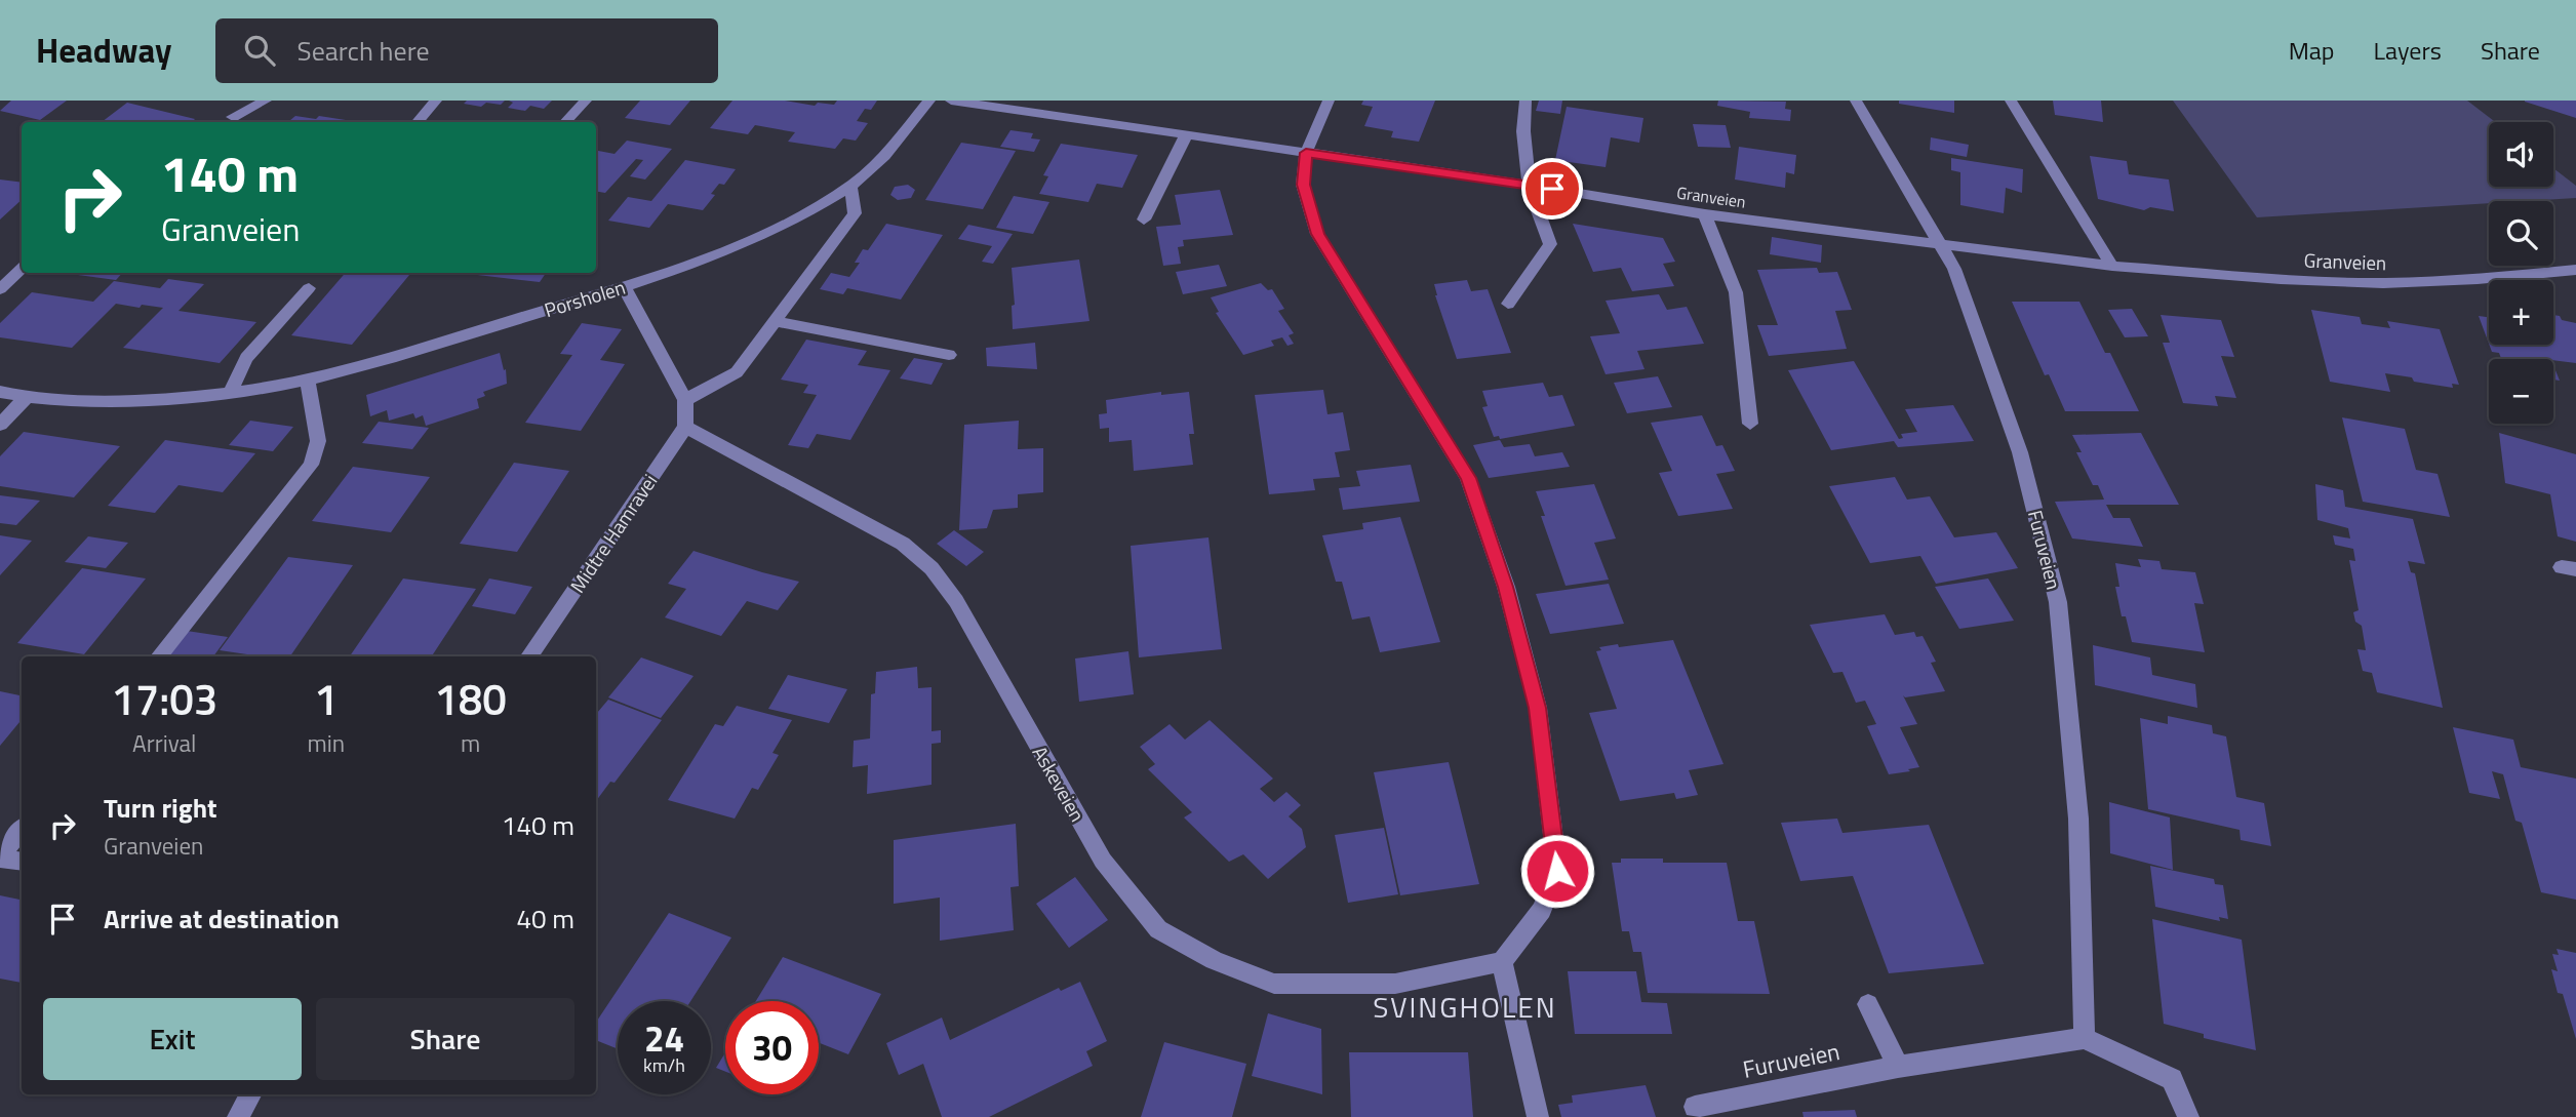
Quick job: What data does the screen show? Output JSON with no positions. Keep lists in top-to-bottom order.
{
  "streets": {
    "street": [
      "Granveien",
      "Porsholen",
      "Midtre Hamravei",
      "Furuveien",
      "Askeveien"
    ]
  },
  "crossings": [
    ["Granveien", "Furuveien"],
    ["Midtre Hamravei", "Askeveien"]
  ],
  "districts": ["SVINGHOLEN"],
  "page": {
    "header": "Headway",
    "search": "Search here",
    "nav": ["Map", "Layers", "Share"],
    "map_buttons": ["+", "−"],
    "turn": ["140 m", "Granveien"],
    "eta": [
      "17:03",
      "Arrival",
      "1",
      "min",
      "180",
      "m"
    ],
    "list": [
      {
        "name": "Turn right",
        "note": "Granveien",
        "value": "140 m"
      },
      {
        "name": "Arrive at destination",
        "value": "40 m"
      }
    ],
    "buttons": ["Exit", "Share"],
    "speed": "24 km/h",
    "limit": "30"
  }
}
